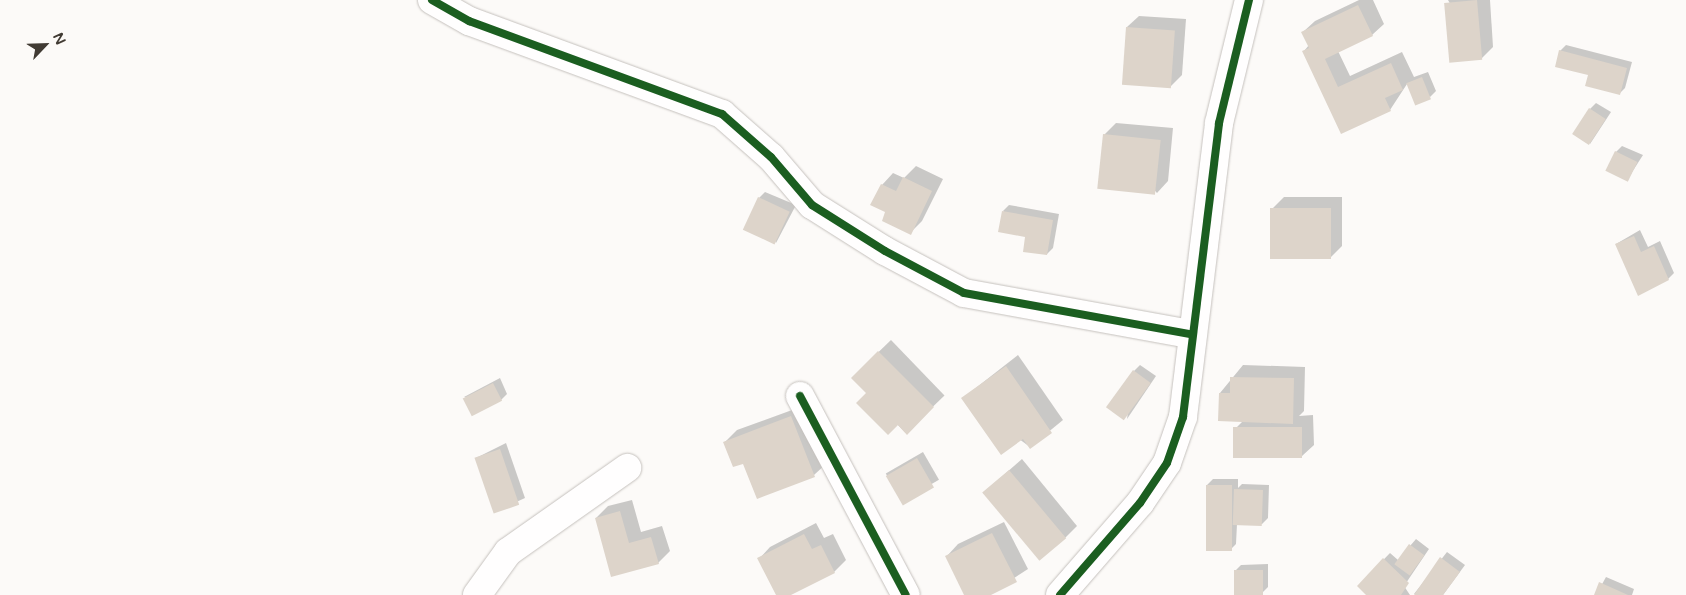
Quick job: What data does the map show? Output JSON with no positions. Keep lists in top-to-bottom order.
{
  "north": "top right"
}
